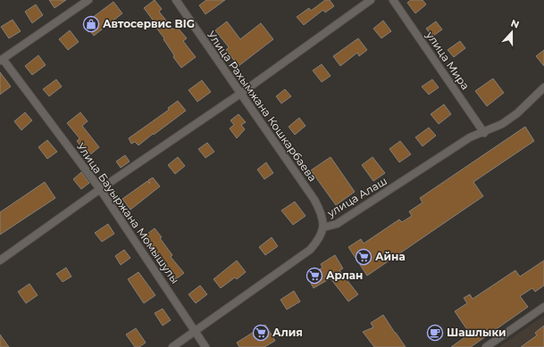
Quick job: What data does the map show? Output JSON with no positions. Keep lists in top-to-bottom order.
{
  "streets": {
    "street": [
      "улица Мира",
      "Улица Рахымжана Кошкарбаева",
      "улица Алаш",
      "Улица Бауыржана Момышулы"
    ]
  },
  "crossings": [
    ["улица Мира", "улица Алаш"],
    ["Улица Рахымжана Кошкарбаева", "улица Алаш"],
    ["улица Алаш", "Улица Бауыржана Момышулы"]
  ],
  "places": {
    "shop": ["Автосервис BIG"],
    "supermarket": ["Айна", "Арлан", "Алия"],
    "cafe": ["Шашлыки"]
  },
  "north": "top"
}
